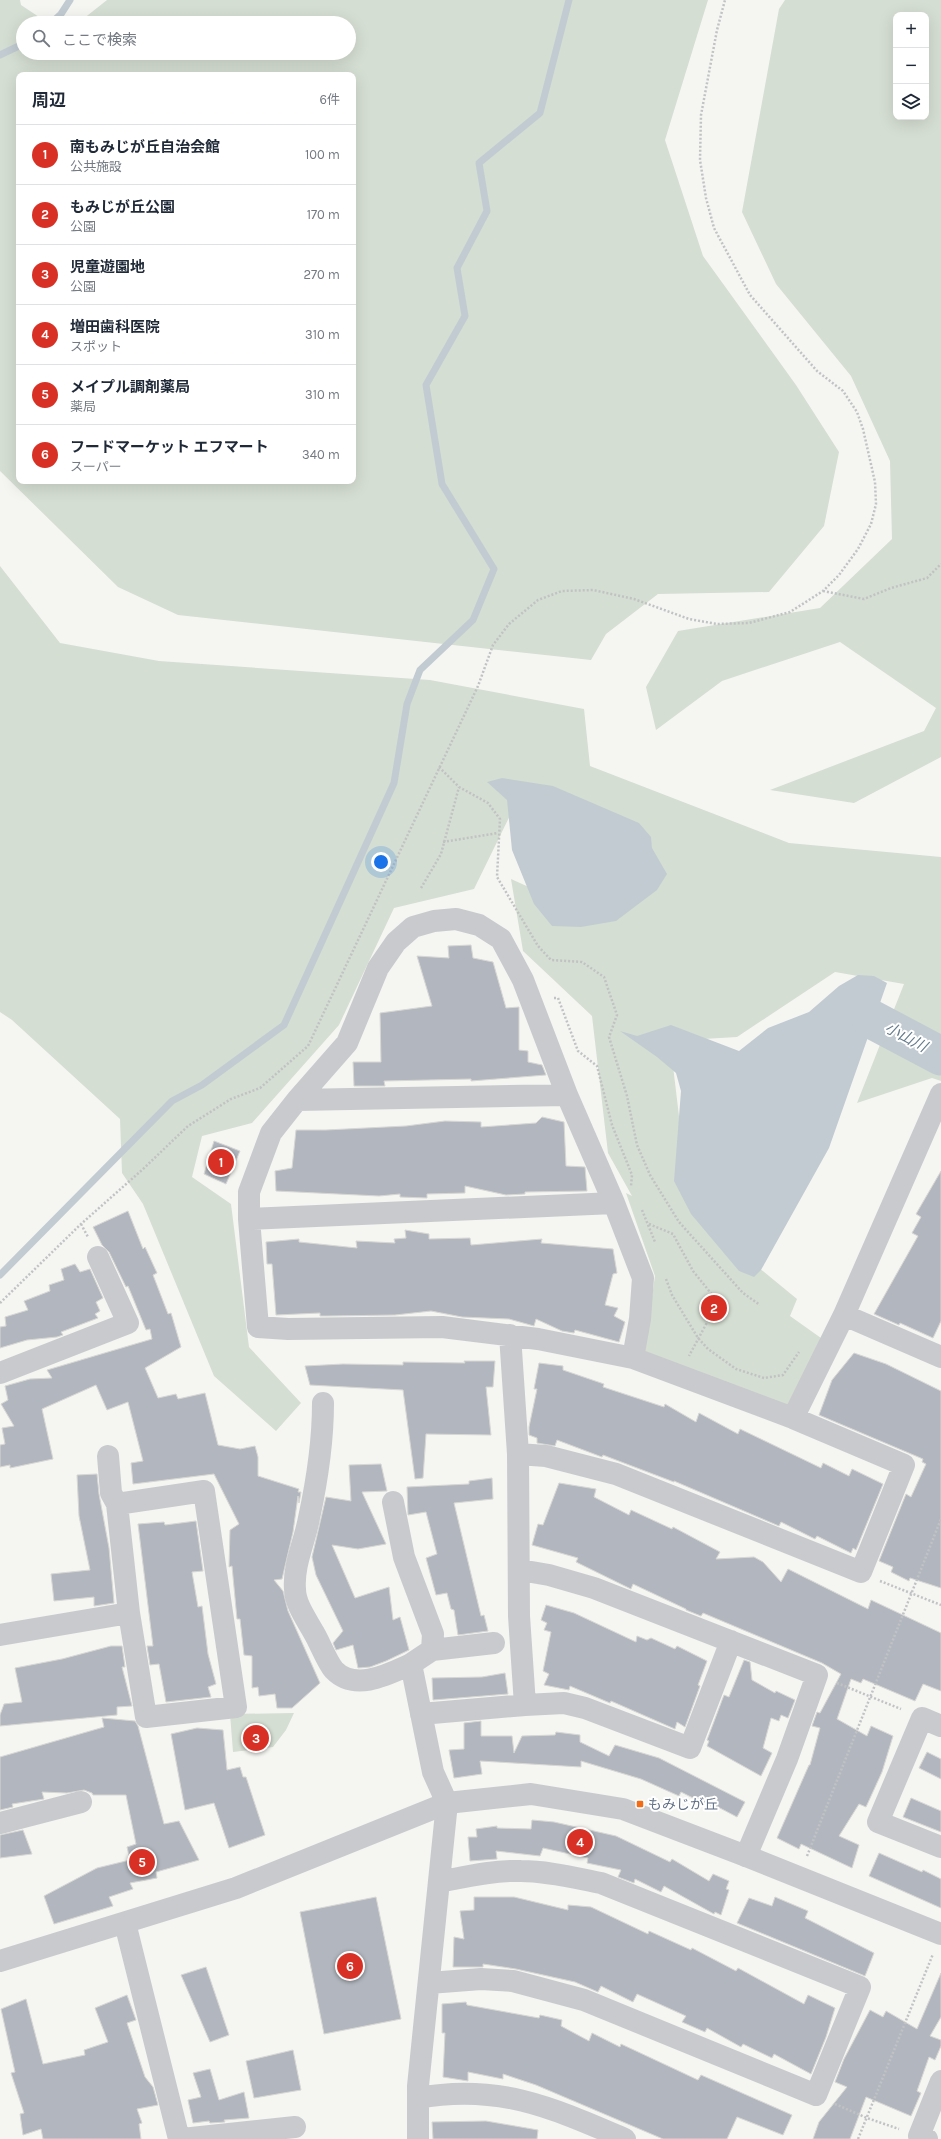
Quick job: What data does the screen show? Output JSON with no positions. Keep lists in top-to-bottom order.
{
  "water": ["小山川"],
  "places": {
    "transit": ["もみじが丘"]
  },
  "page": {
    "map_buttons": ["+", "−"],
    "search": "ここで検索",
    "heading": ["周辺", "6件"],
    "list": [
      {
        "mark": "1",
        "name": "南もみじが丘自治会館",
        "note": "公共施設",
        "value": "100 m"
      },
      {
        "mark": "2",
        "name": "もみじが丘公園",
        "note": "公園",
        "value": "170 m"
      },
      {
        "mark": "3",
        "name": "児童遊園地",
        "note": "公園",
        "value": "270 m"
      },
      {
        "mark": "4",
        "name": "増田歯科医院",
        "note": "スポット",
        "value": "310 m"
      },
      {
        "mark": "5",
        "name": "メイプル調剤薬局",
        "note": "薬局",
        "value": "310 m"
      },
      {
        "mark": "6",
        "name": "フードマーケット エフマート",
        "note": "スーパー",
        "value": "340 m"
      }
    ],
    "pins": [
      "1",
      "2",
      "3",
      "4",
      "5",
      "6"
    ]
  }
}
